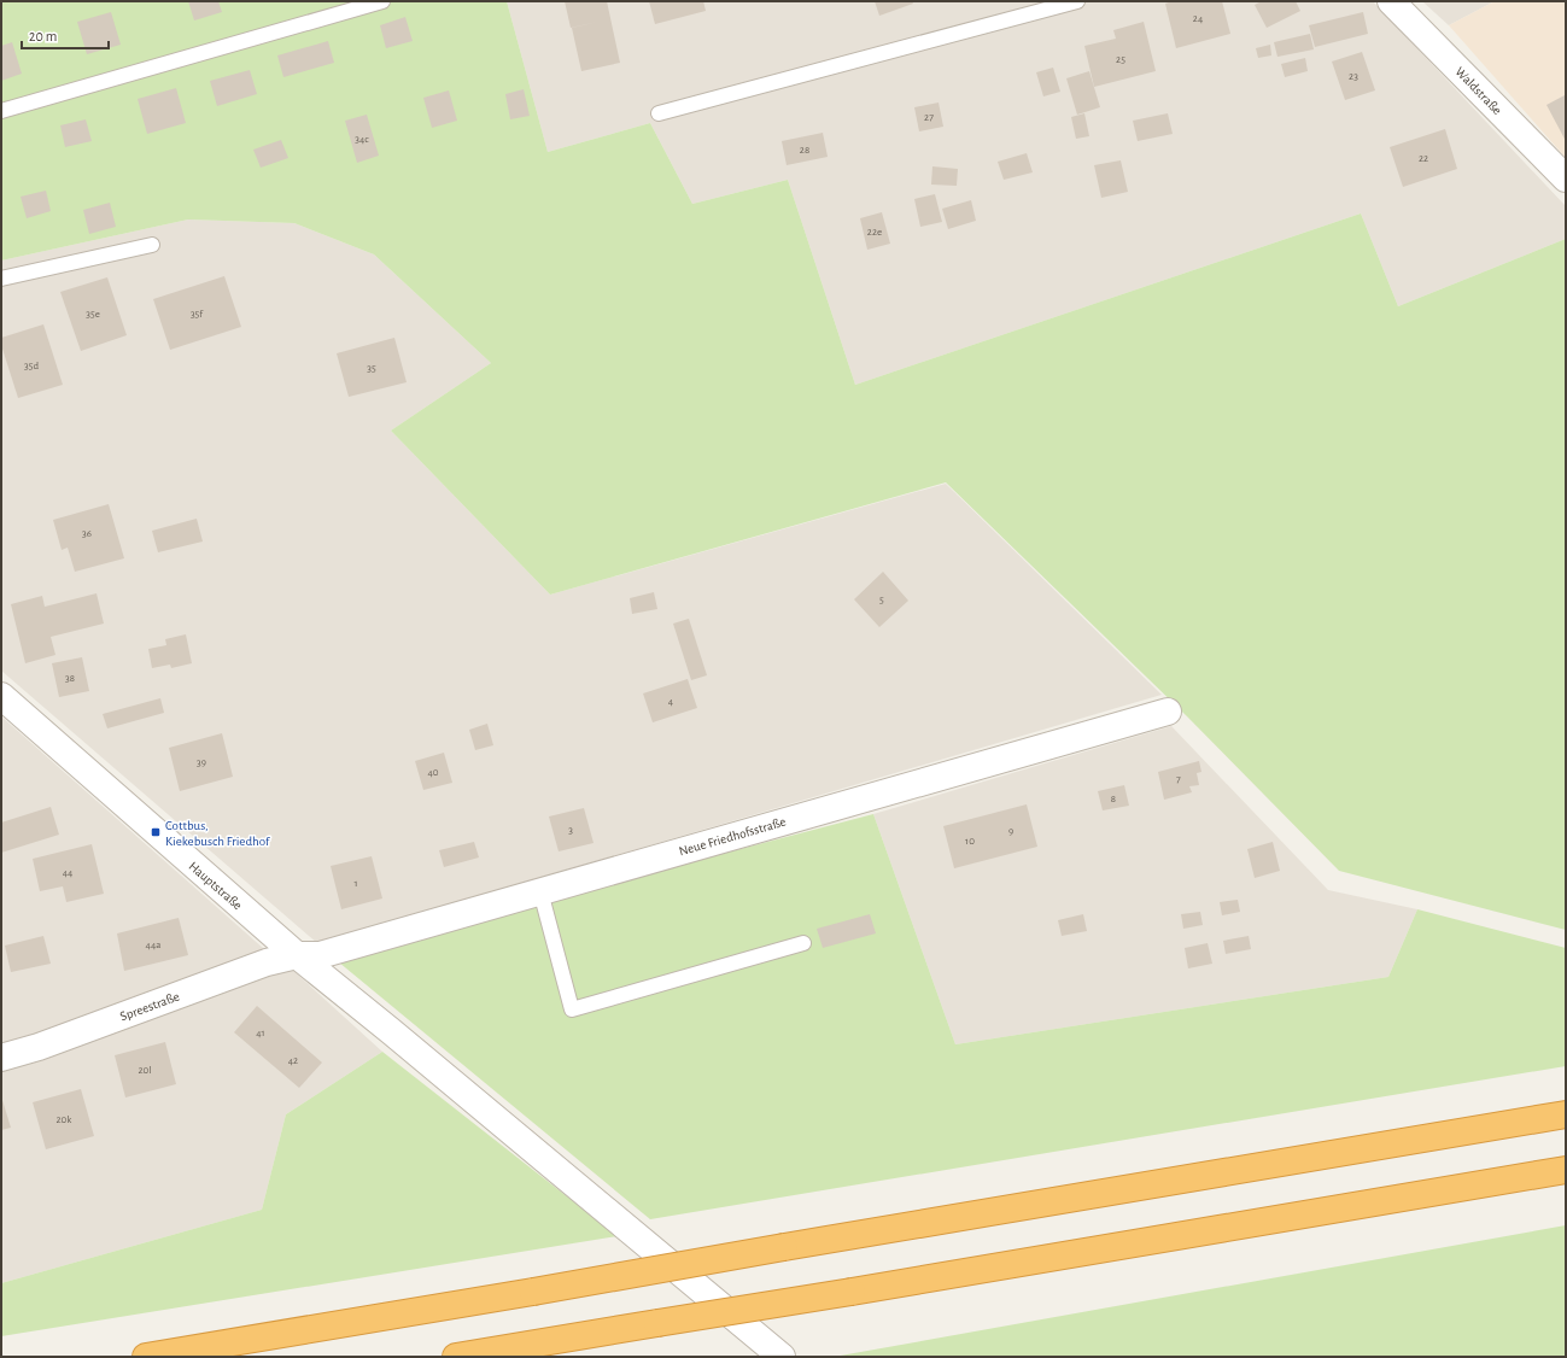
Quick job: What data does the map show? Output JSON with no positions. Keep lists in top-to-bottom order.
{
  "streets": {
    "street": [
      "Waldstraße",
      "Neue Friedhofsstraße",
      "Hauptstraße",
      "Spreestraße"
    ]
  },
  "crossings": [
    ["Neue Friedhofsstraße", "Hauptstraße"],
    ["Neue Friedhofsstraße", "Spreestraße"],
    ["Hauptstraße", "Spreestraße"]
  ],
  "places": {
    "transit": ["Cottbus, Kiekebusch Friedhof"]
  },
  "house_numbers": [
    "24",
    "25",
    "23",
    "27",
    "34c",
    "28",
    "22",
    "22e",
    "35e",
    "35f",
    "35d",
    "35",
    "36",
    "5",
    "38",
    "4",
    "39",
    "40",
    "7",
    "8",
    "3",
    "9",
    "10",
    "44",
    "1",
    "44a",
    "41",
    "42",
    "20l",
    "20k"
  ],
  "scale_bar": "20 m"
}
